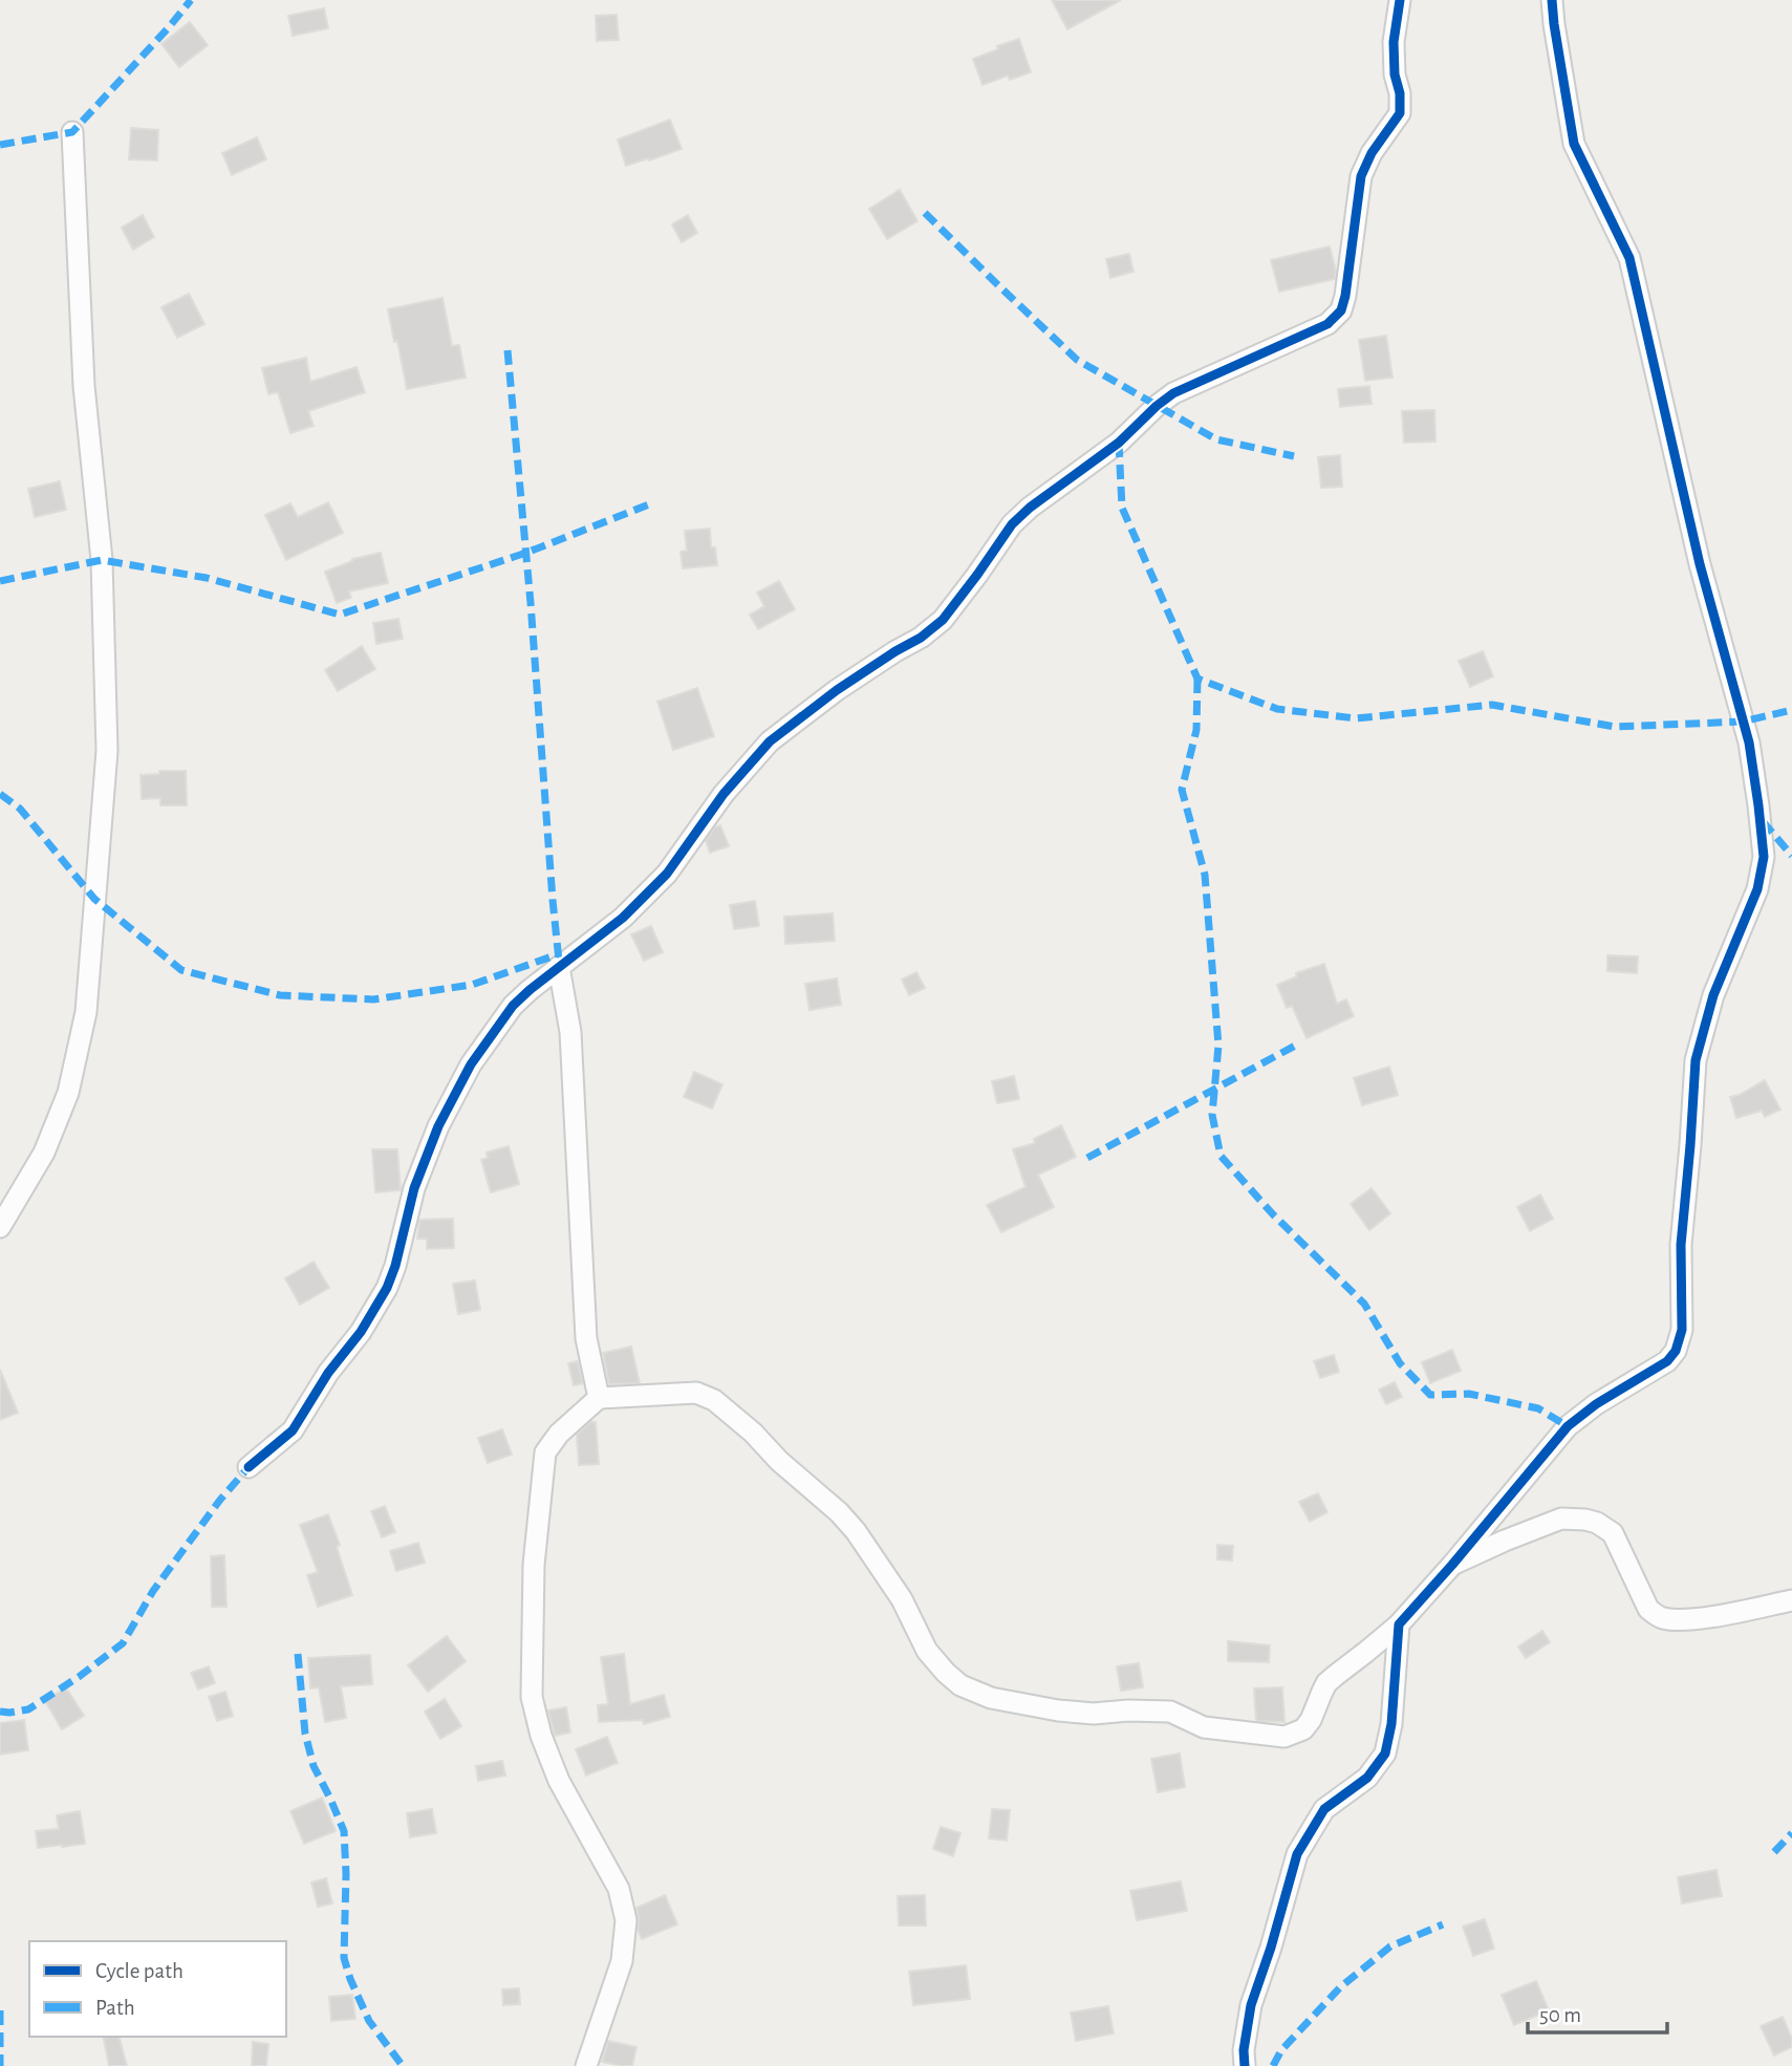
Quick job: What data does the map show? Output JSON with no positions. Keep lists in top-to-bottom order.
{
  "legend": ["Cycle path", "Path"],
  "scale_bar": "50 m"
}
